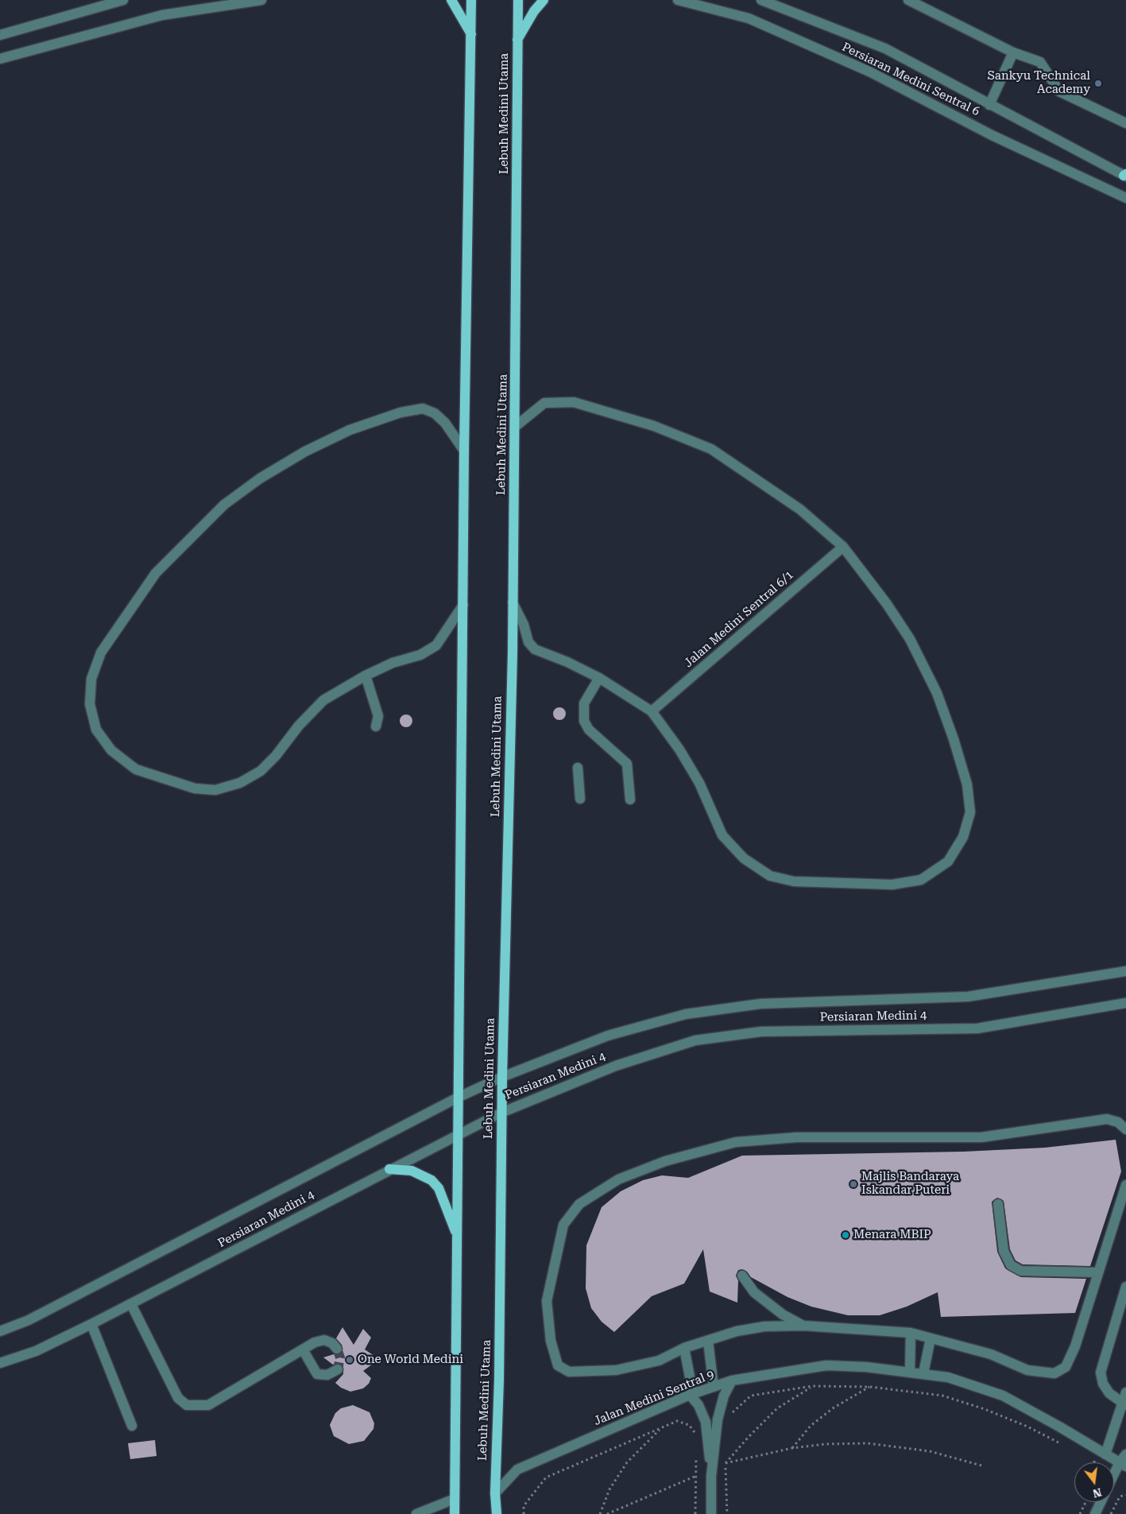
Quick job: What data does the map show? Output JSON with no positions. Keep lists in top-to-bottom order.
{
  "streets": {
    "main road": ["Lebuh Medini Utama"],
    "street": [
      "Persiaran Medini Sentral 6",
      "Jalan Medini Sentral 6/1",
      "Persiaran Medini 4",
      "Jalan Medini Sentral 9"
    ]
  },
  "crossings": [
    ["Lebuh Medini Utama", "Persiaran Medini 4"],
    ["Lebuh Medini Utama", "Jalan Medini Sentral 9"]
  ],
  "places": [
    "Sankyu Technical Academy",
    "Majlis Bandaraya Iskandar Puteri",
    "Menara MBIP",
    "One World Medini"
  ],
  "north": "bottom"
}
